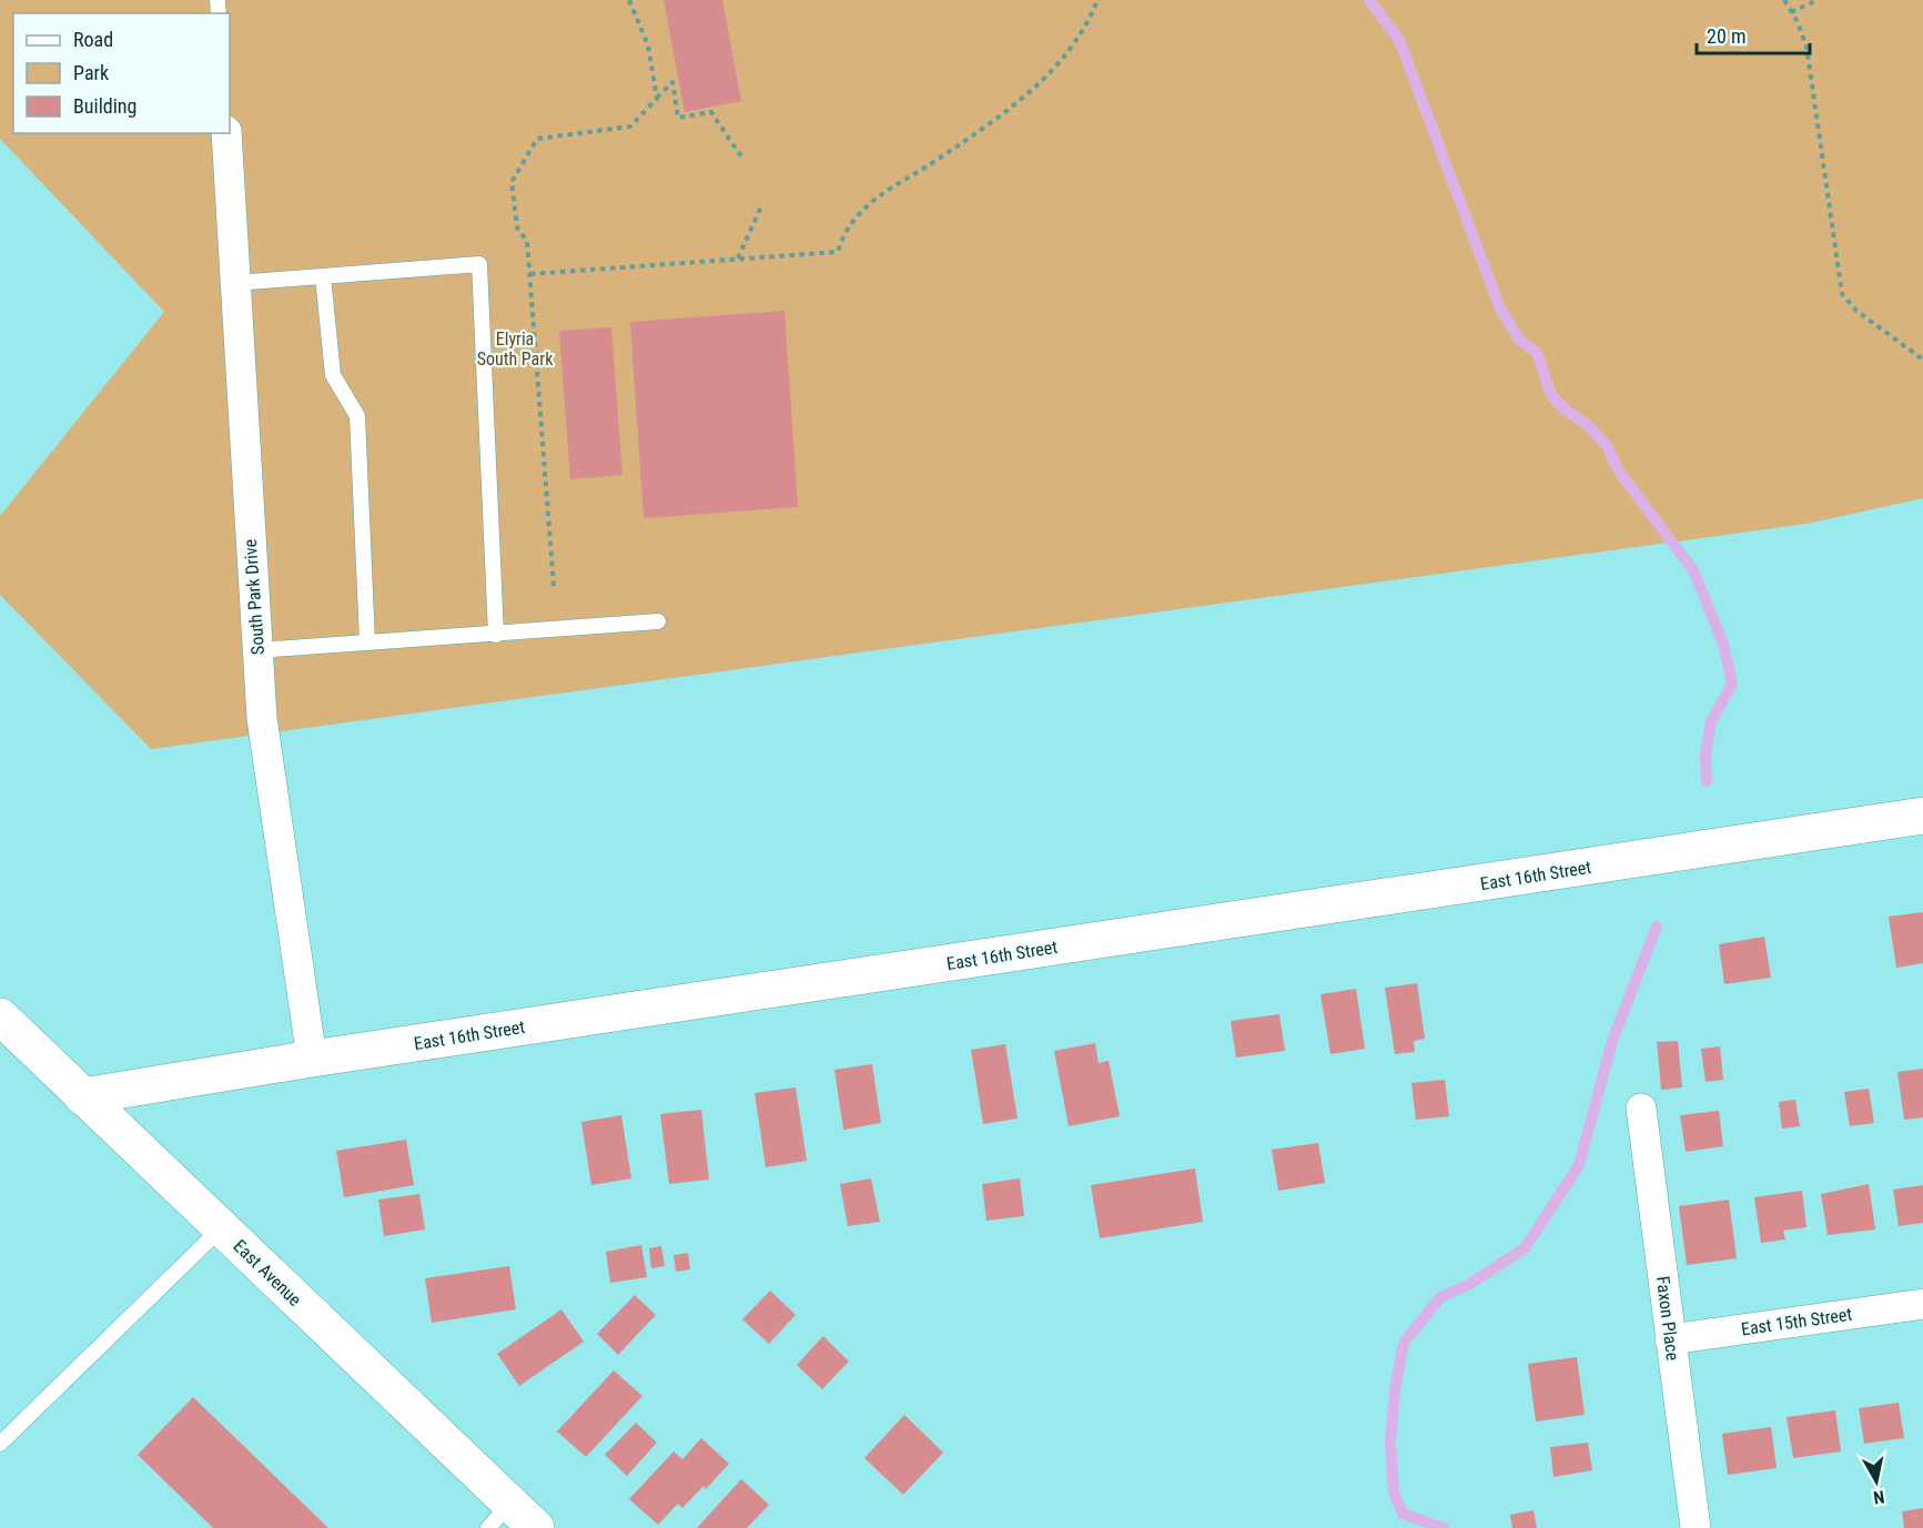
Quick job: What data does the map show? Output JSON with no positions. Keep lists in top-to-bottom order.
{
  "streets": {
    "street": [
      "South Park Drive",
      "East 16th Street",
      "East Avenue",
      "Faxon Place",
      "East 15th Street"
    ]
  },
  "crossings": [
    ["South Park Drive", "East 16th Street"],
    ["East 16th Street", "East Avenue"],
    ["Faxon Place", "East 15th Street"]
  ],
  "parks": ["Elyria South Park"],
  "legend": ["Road", "Park", "Building"],
  "scale_bar": "20 m",
  "north": "bottom"
}
